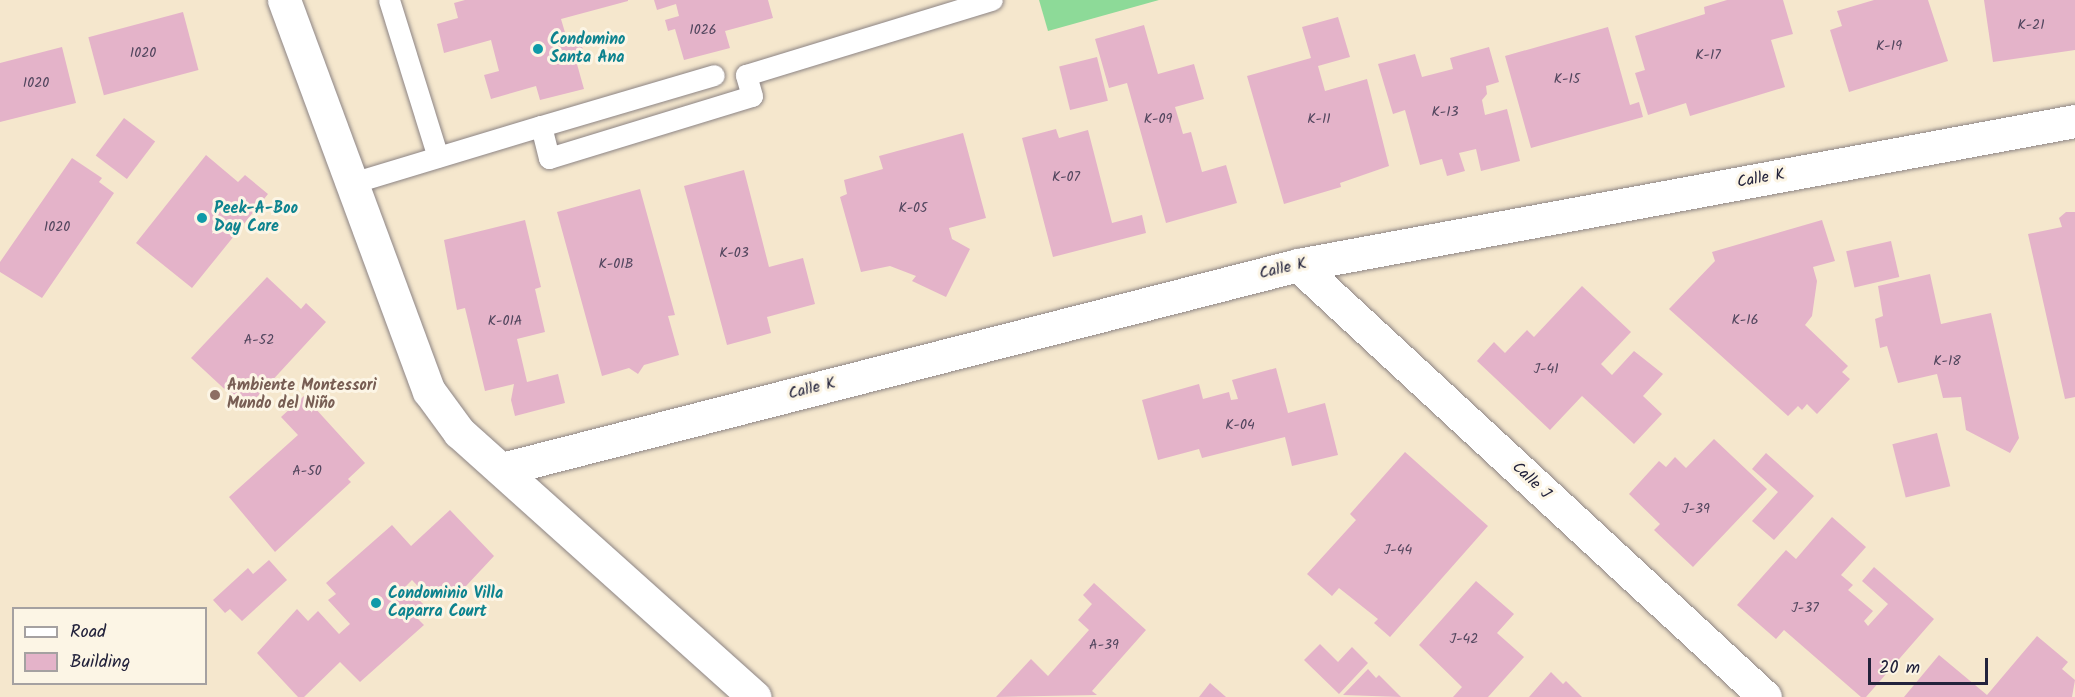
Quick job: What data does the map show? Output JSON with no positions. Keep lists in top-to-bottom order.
{
  "streets": {
    "street": ["Calle K", "Calle J"]
  },
  "crossings": [
    ["Calle K", "Calle J"]
  ],
  "places": [
    "Condomino Santa Ana",
    "Peek-A-Boo Day Care",
    "Ambiente Montessori Mundo del Niño",
    "Condominio Villa Caparra Court"
  ],
  "house_numbers": [
    "K-21",
    "1026",
    "K-19",
    "1020",
    "K-17",
    "K-15",
    "1020",
    "K-13",
    "K-09",
    "K-11",
    "K-07",
    "K-05",
    "1020",
    "K-03",
    "K-01B",
    "K-16",
    "K-01A",
    "A-52",
    "K-18",
    "J-41",
    "K-04",
    "A-50",
    "J-39",
    "J-44",
    "J-37",
    "J-42",
    "A-39"
  ],
  "legend": ["Road", "Building"],
  "scale_bar": "20 m"
}
